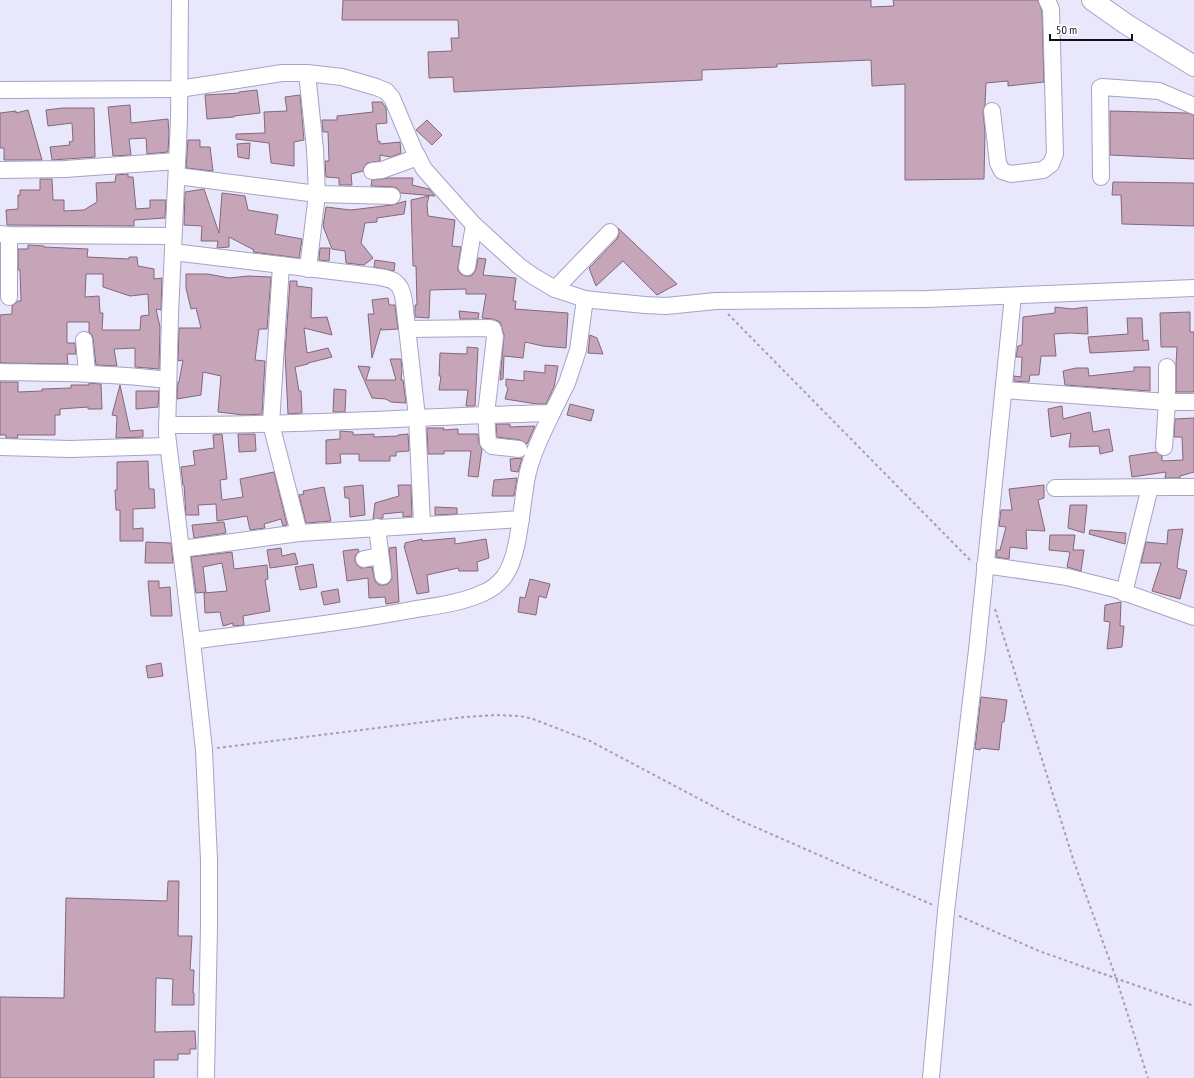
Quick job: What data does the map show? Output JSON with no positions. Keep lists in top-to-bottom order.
{
  "scale_bar": "50 m"
}
